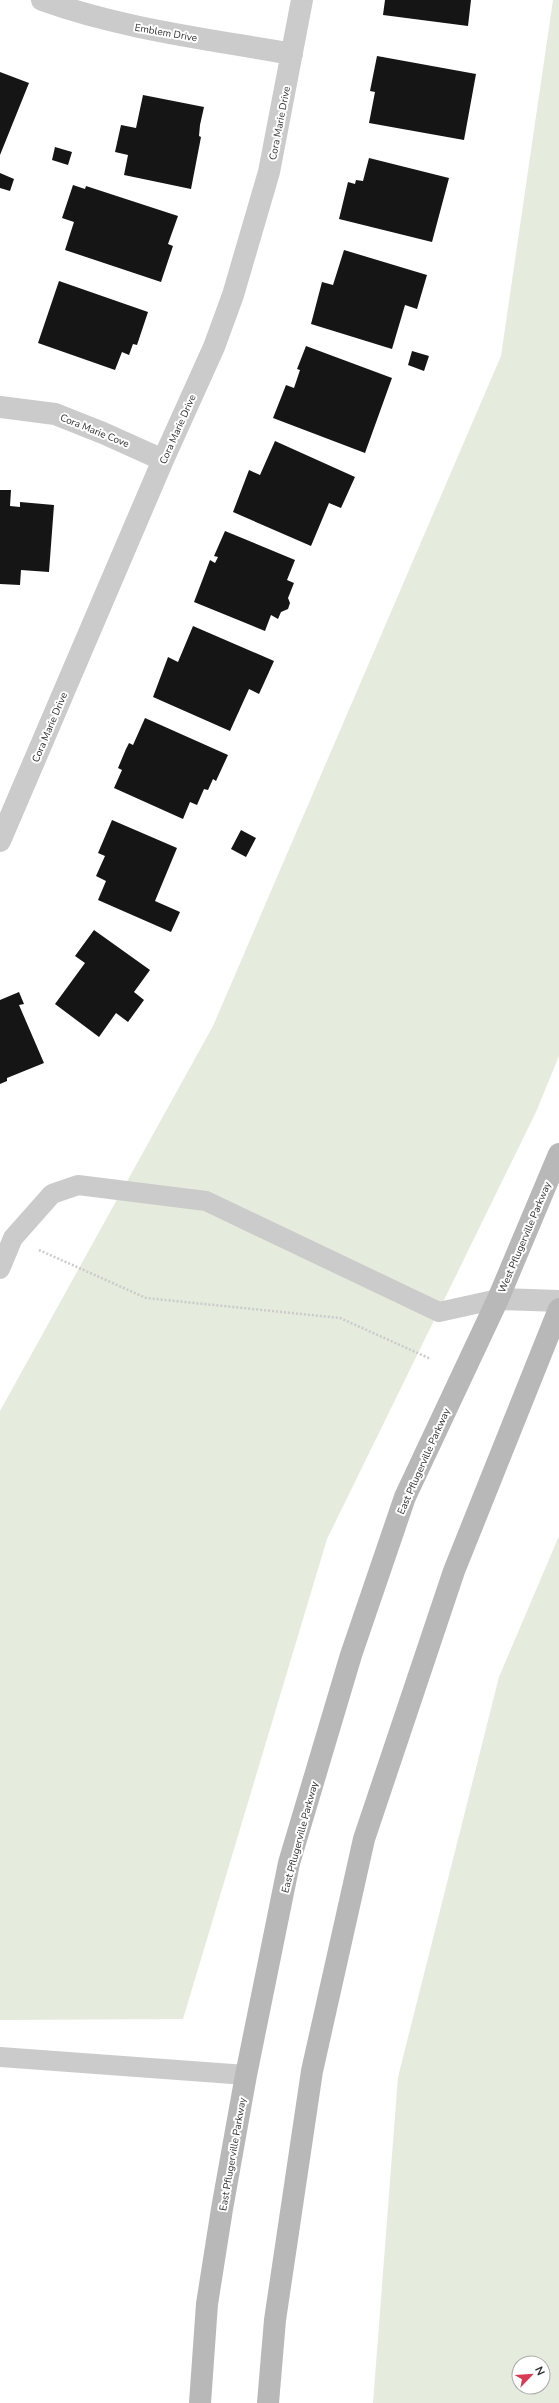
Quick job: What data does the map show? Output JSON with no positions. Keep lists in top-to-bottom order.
{
  "streets": {
    "main road": ["West Pflugerville Parkway", "East Pflugerville Parkway"],
    "street": ["Emblem Drive", "Cora Marie Drive", "Cora Marie Cove"]
  },
  "crossings": [
    ["Emblem Drive", "Cora Marie Drive"],
    ["Cora Marie Drive", "Cora Marie Cove"],
    ["West Pflugerville Parkway", "East Pflugerville Parkway"]
  ],
  "north": "top right"
}
